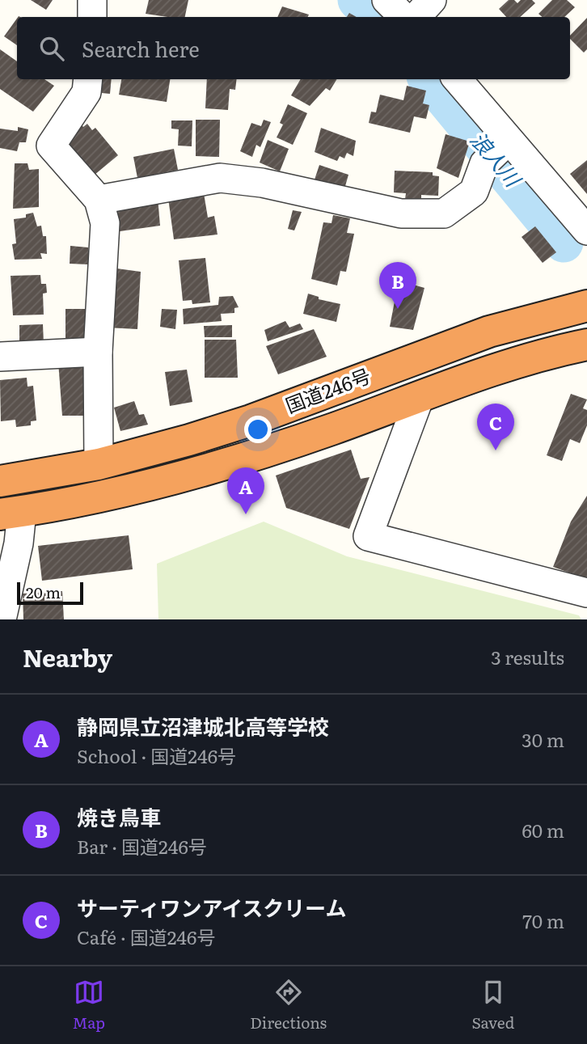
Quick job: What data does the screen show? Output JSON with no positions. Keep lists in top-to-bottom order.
{
  "streets": {
    "highway": ["国道246号"]
  },
  "water": ["浪人川"],
  "scale_bar": "20 m",
  "page": {
    "search": "Search here",
    "pins": ["B", "C", "A"],
    "scale": "20 m",
    "heading": ["Nearby", "3 results"],
    "list": [
      {
        "mark": "A",
        "name": "静岡県立沼津城北高等学校",
        "note": "School · 国道246号",
        "value": "30 m"
      },
      {
        "mark": "B",
        "name": "焼き鳥車",
        "note": "Bar · 国道246号",
        "value": "60 m"
      },
      {
        "mark": "C",
        "name": "サーティワンアイスクリーム",
        "note": "Café · 国道246号",
        "value": "70 m"
      }
    ],
    "nav": ["Map", "Directions", "Saved"]
  }
}
